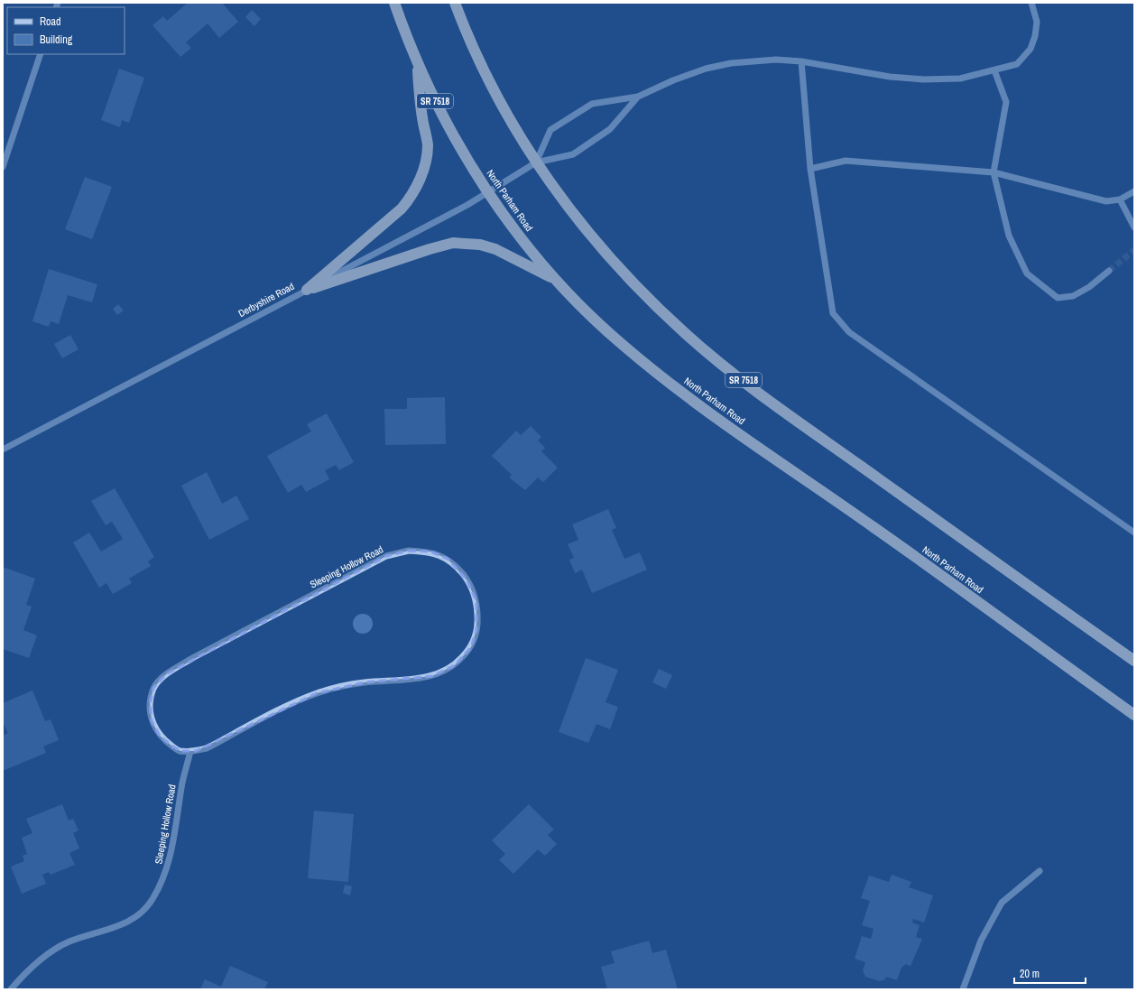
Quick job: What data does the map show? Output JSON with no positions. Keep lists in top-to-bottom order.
{
  "streets": {
    "highway": ["SR 7518", "North Parham Road"],
    "street": ["Derbyshire Road", "Sleeping Hollow Road"]
  },
  "crossings": [
    ["SR 7518", "Derbyshire Road"],
    ["North Parham Road", "Derbyshire Road"]
  ],
  "legend": ["Road", "Building"],
  "scale_bar": "20 m"
}
